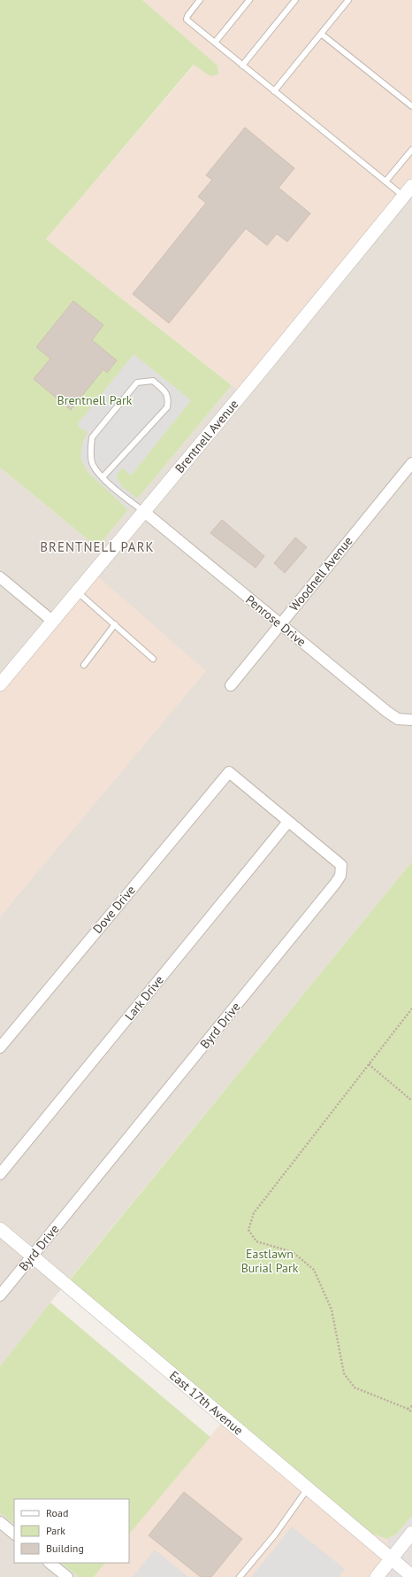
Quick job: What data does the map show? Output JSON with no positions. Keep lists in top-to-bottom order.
{
  "streets": {
    "street": [
      "Brentnell Avenue",
      "Woodnell Avenue",
      "Penrose Drive",
      "Dove Drive",
      "Lark Drive",
      "Byrd Drive",
      "East 17th Avenue"
    ]
  },
  "crossings": [
    ["Brentnell Avenue", "Penrose Drive"],
    ["Woodnell Avenue", "Penrose Drive"],
    ["Dove Drive", "Byrd Drive"],
    ["Lark Drive", "Byrd Drive"],
    ["Byrd Drive", "East 17th Avenue"]
  ],
  "districts": ["BRENTNELL PARK"],
  "parks": ["Brentnell Park", "Eastlawn Burial Park"],
  "legend": ["Road", "Park", "Building"]
}
